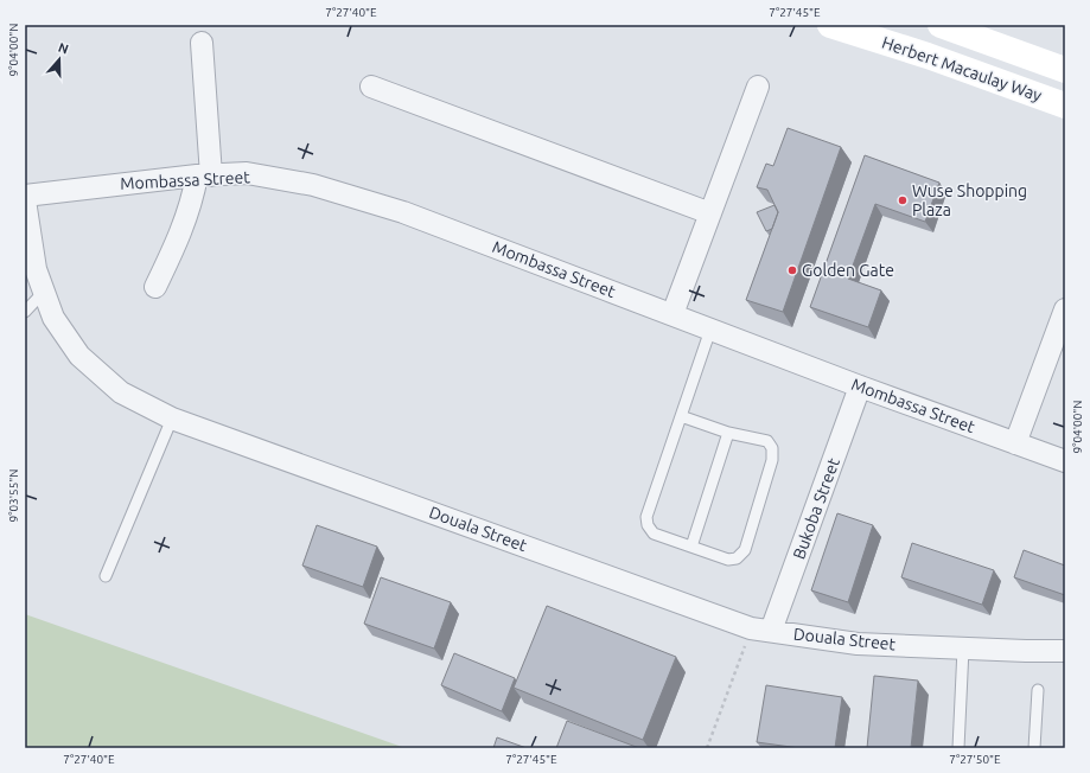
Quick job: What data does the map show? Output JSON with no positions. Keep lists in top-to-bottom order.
{
  "streets": {
    "main road": ["Herbert Macaulay Way"],
    "street": ["Mombassa Street", "Bukoba Street", "Douala Street"]
  },
  "crossings": [
    ["Mombassa Street", "Bukoba Street"],
    ["Bukoba Street", "Douala Street"]
  ],
  "places": ["Wuse Shopping Plaza", "Golden Gate"],
  "north": "top",
  "coordinates": [
    "7°27'40\"E",
    "7°27'45\"E",
    "9°04'00\"N",
    "9°03'55\"N",
    "7°27'50\"E"
  ]
}
